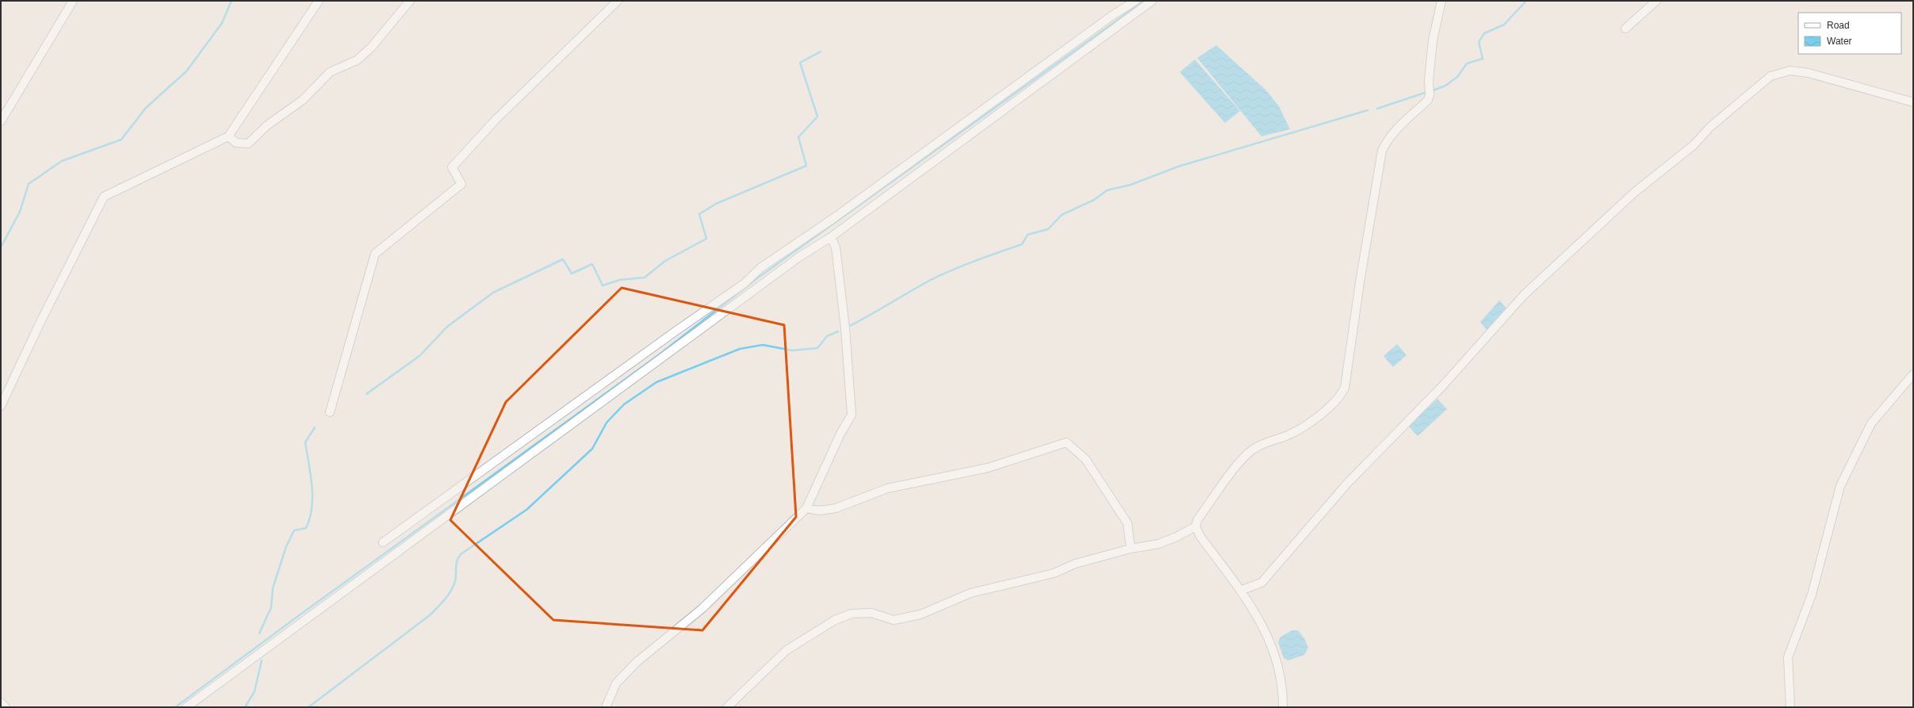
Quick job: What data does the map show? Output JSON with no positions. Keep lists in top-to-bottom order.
{
  "legend": ["Road", "Water"]
}
